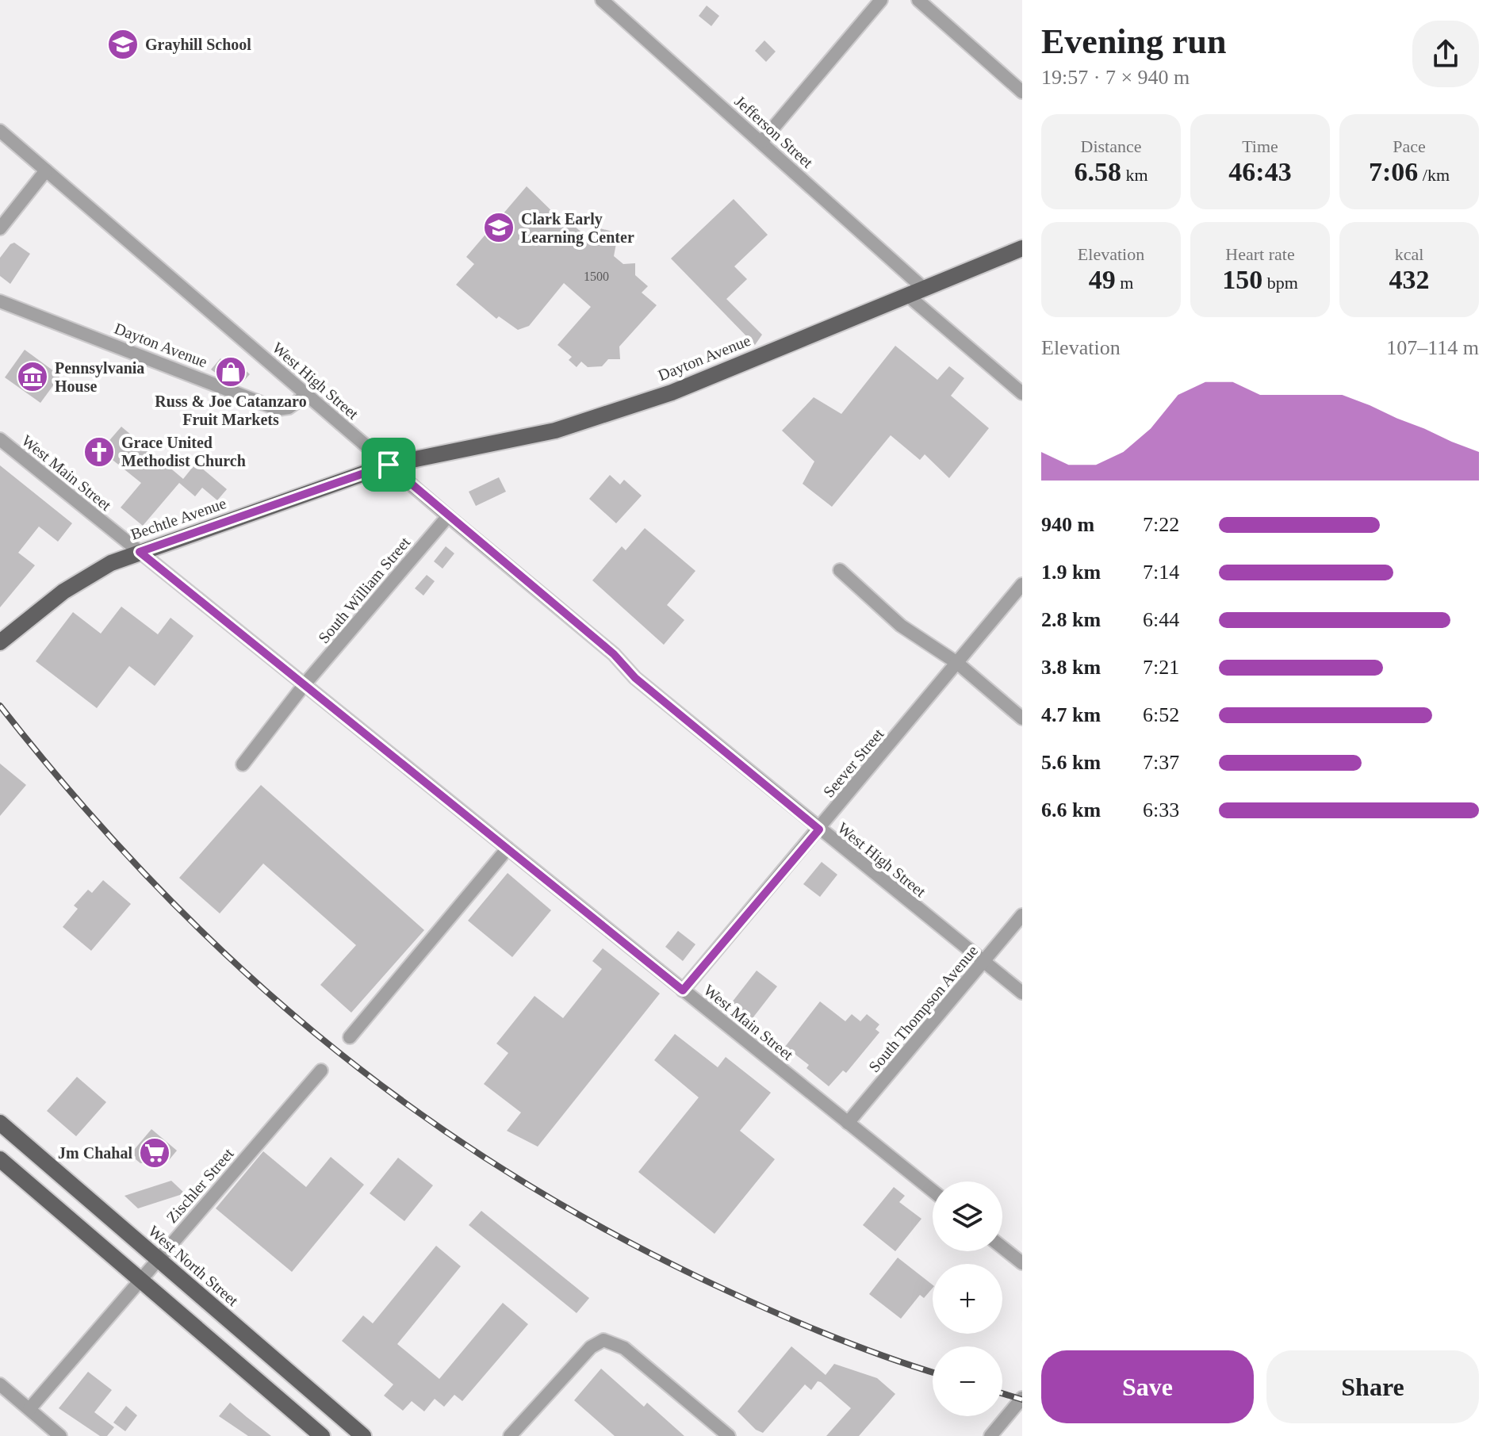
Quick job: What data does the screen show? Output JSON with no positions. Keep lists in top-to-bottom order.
{
  "streets": {
    "main road": ["Dayton Avenue", "Bechtle Avenue", "West North Street"],
    "street": [
      "Jefferson Street",
      "West High Street",
      "West Main Street",
      "South William Street",
      "Seever Street",
      "South Thompson Avenue",
      "Zischler Street"
    ]
  },
  "crossings": [
    ["Jefferson Street", "Dayton Avenue"],
    ["Dayton Avenue", "West High Street"],
    ["Dayton Avenue", "Bechtle Avenue"],
    ["West High Street", "Bechtle Avenue"],
    ["West High Street", "South William Street"],
    ["West High Street", "Seever Street"],
    ["West High Street", "South Thompson Avenue"],
    ["West Main Street", "Bechtle Avenue"],
    ["West Main Street", "South William Street"],
    ["West Main Street", "Seever Street"],
    ["West Main Street", "South Thompson Avenue"],
    ["Zischler Street", "West North Street"]
  ],
  "places": {
    "school or university": ["Grayhill School", "Clark Early Learning Center"],
    "shop": ["Russ & Joe Catanzaro Fruit Markets"],
    "museum": ["Pennsylvania House"],
    "church": ["Grace United Methodist Church"],
    "supermarket": ["Jm Chahal"]
  },
  "house_numbers": ["1500"],
  "page": {
    "heading": ["Evening run", "19:57 · 7 × 940 m"],
    "stats": [
      ["Distance", "6.58 km"],
      ["Time", "46:43"],
      ["Pace", "7:06 /km"],
      ["Elevation", "49 m"],
      ["Heart rate", "150 bpm"],
      ["kcal", "432"]
    ],
    "chart": ["Elevation", "107–114 m"],
    "list": [
      {
        "name": "940 m",
        "note": "7:22"
      },
      {
        "name": "1.9 km",
        "note": "7:14"
      },
      {
        "name": "2.8 km",
        "note": "6:44"
      },
      {
        "name": "3.8 km",
        "note": "7:21"
      },
      {
        "name": "4.7 km",
        "note": "6:52"
      },
      {
        "name": "5.6 km",
        "note": "7:37"
      },
      {
        "name": "6.6 km",
        "note": "6:33"
      }
    ],
    "map_buttons": ["+", "−"],
    "buttons": ["Save", "Share"]
  }
}
